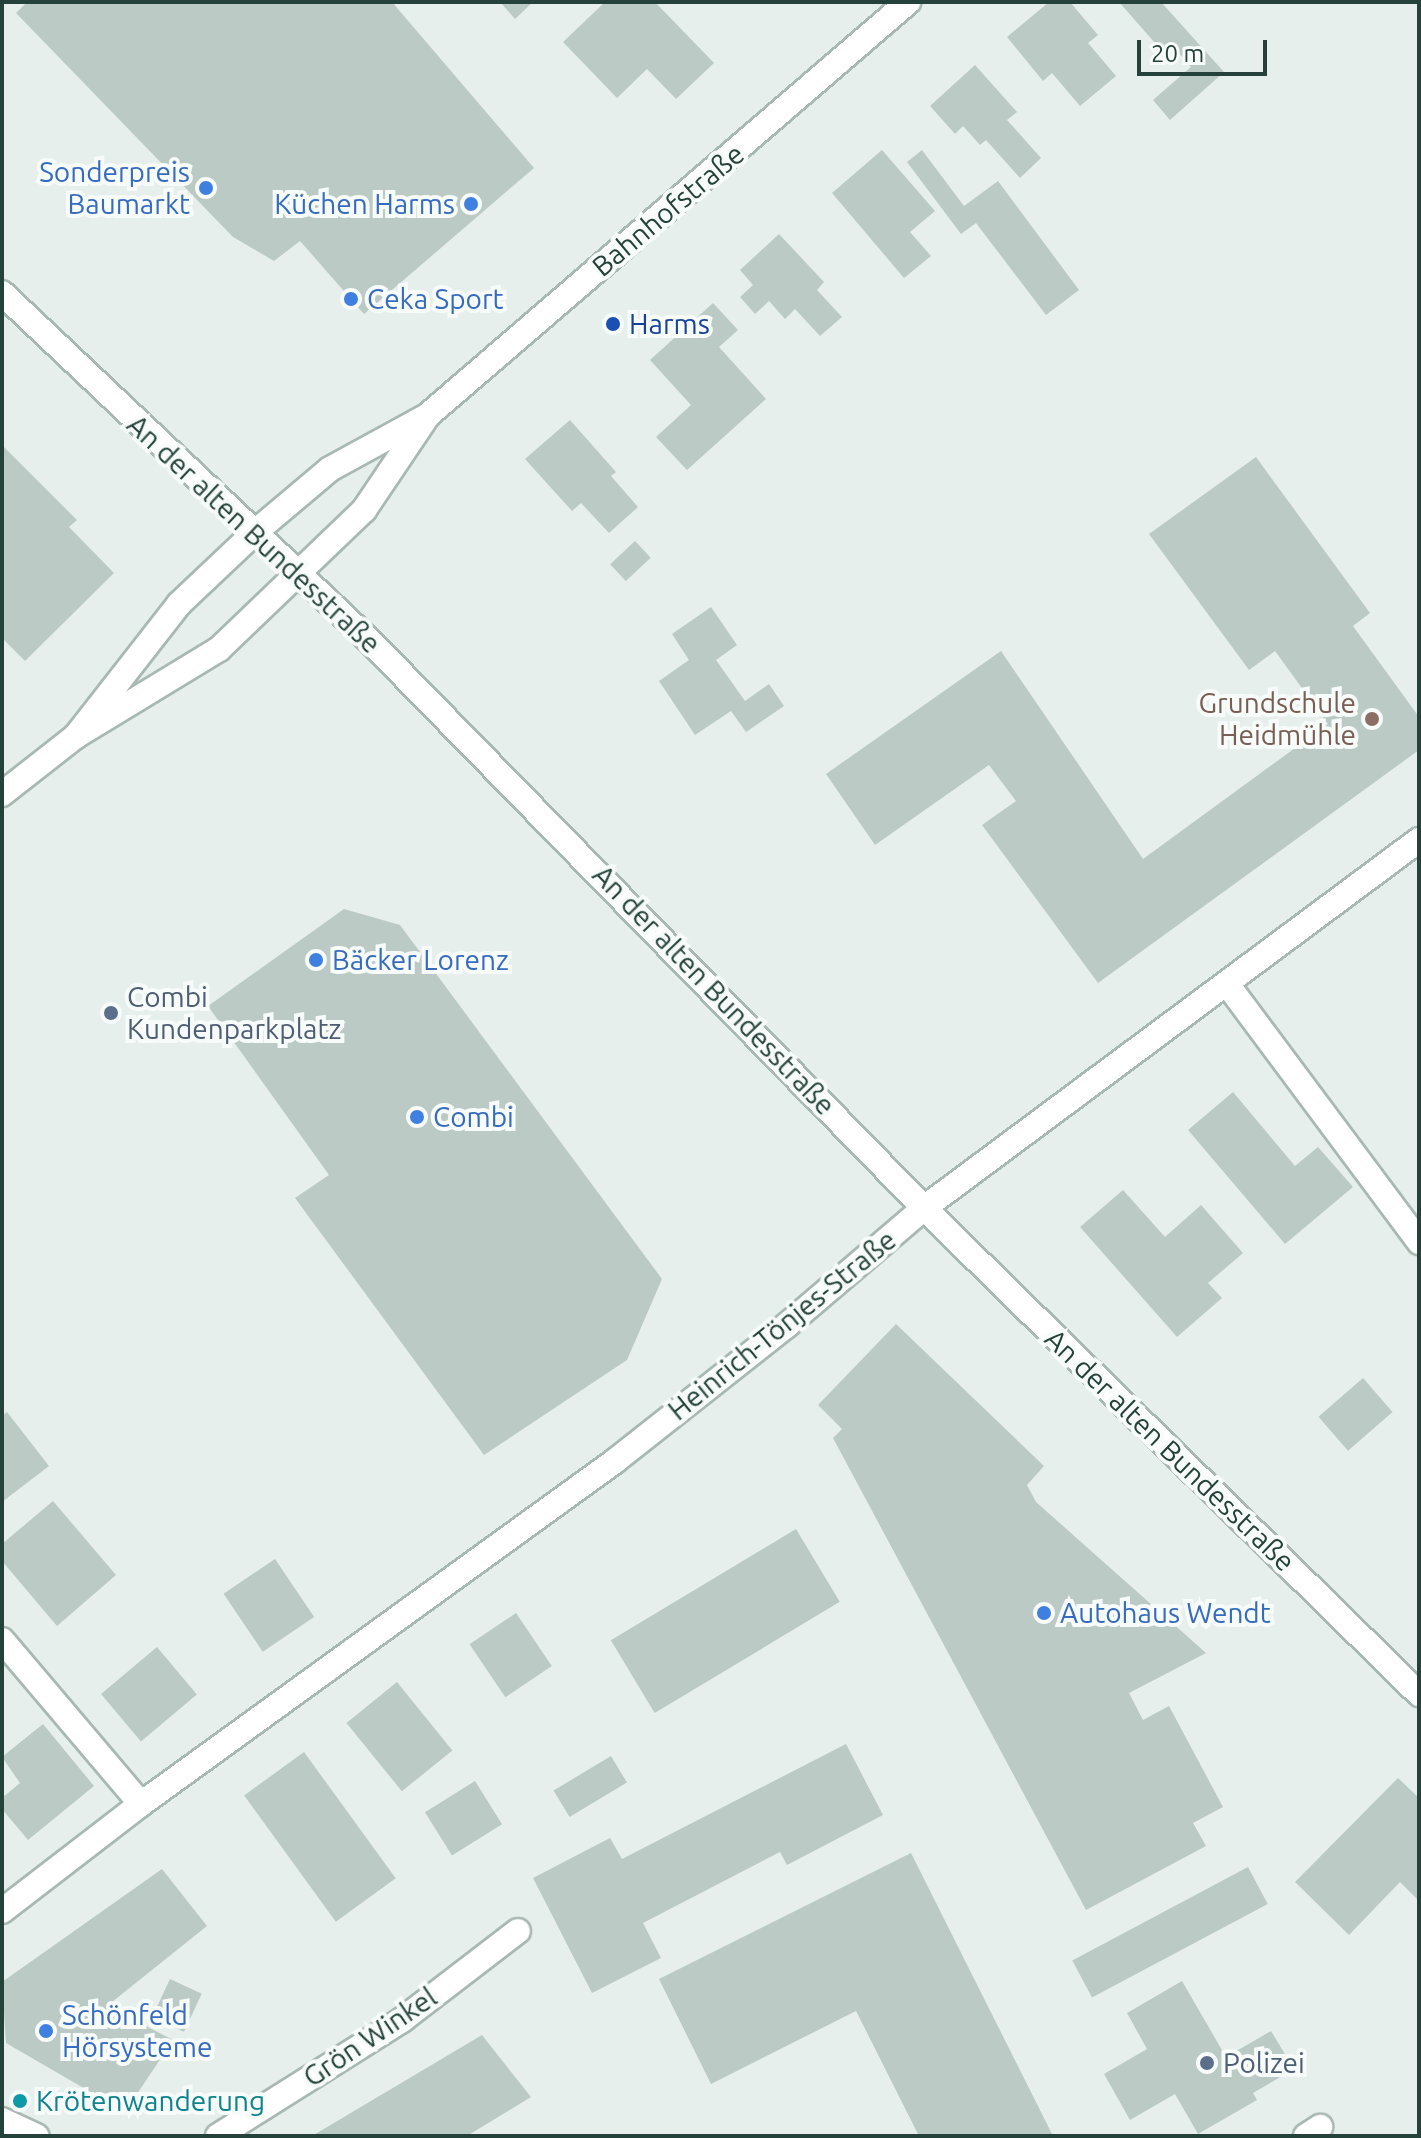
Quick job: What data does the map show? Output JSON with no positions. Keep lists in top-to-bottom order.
{
  "streets": {
    "street": [
      "Bahnhofstraße",
      "An der alten Bundesstraße",
      "Heinrich-Tönjes-Straße",
      "Grön Winkel"
    ]
  },
  "crossings": [
    ["Bahnhofstraße", "An der alten Bundesstraße"],
    ["An der alten Bundesstraße", "Heinrich-Tönjes-Straße"]
  ],
  "places": [
    "Sonderpreis Baumarkt",
    "Küchen Harms",
    "Ceka Sport",
    "Harms",
    "Grundschule Heidmühle",
    "Bäcker Lorenz",
    "Combi Kundenparkplatz",
    "Combi",
    "Autohaus Wendt",
    "Schönfeld Hörsysteme",
    "Polizei",
    "Krötenwanderung"
  ],
  "scale_bar": "20 m"
}
